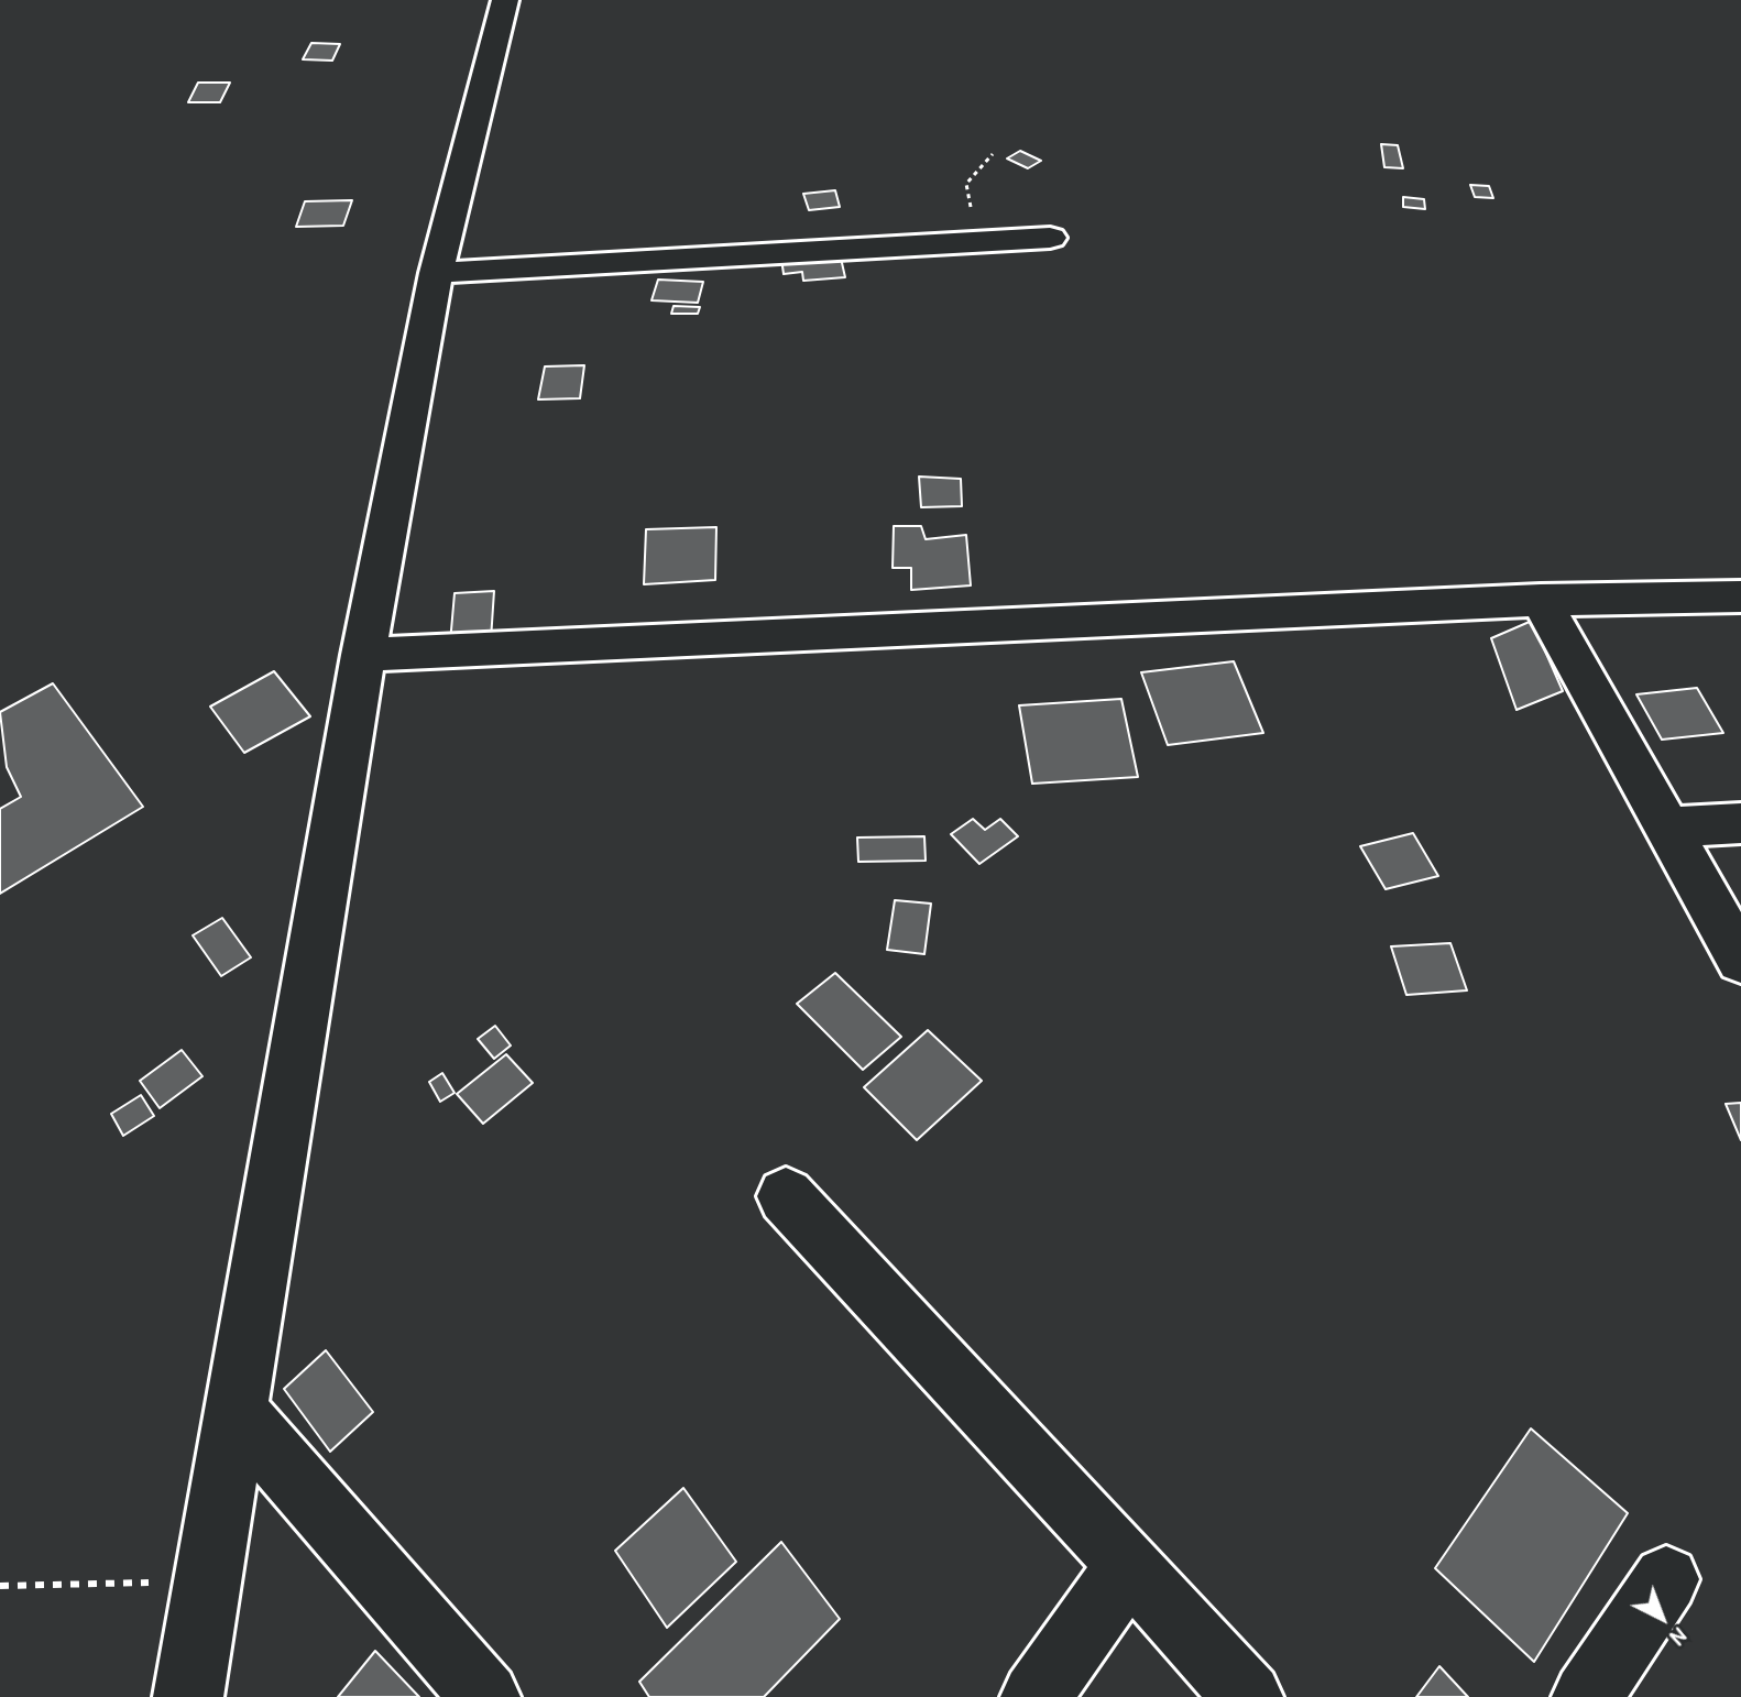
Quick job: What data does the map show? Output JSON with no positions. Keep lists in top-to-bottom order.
{
  "north": "bottom right"
}
